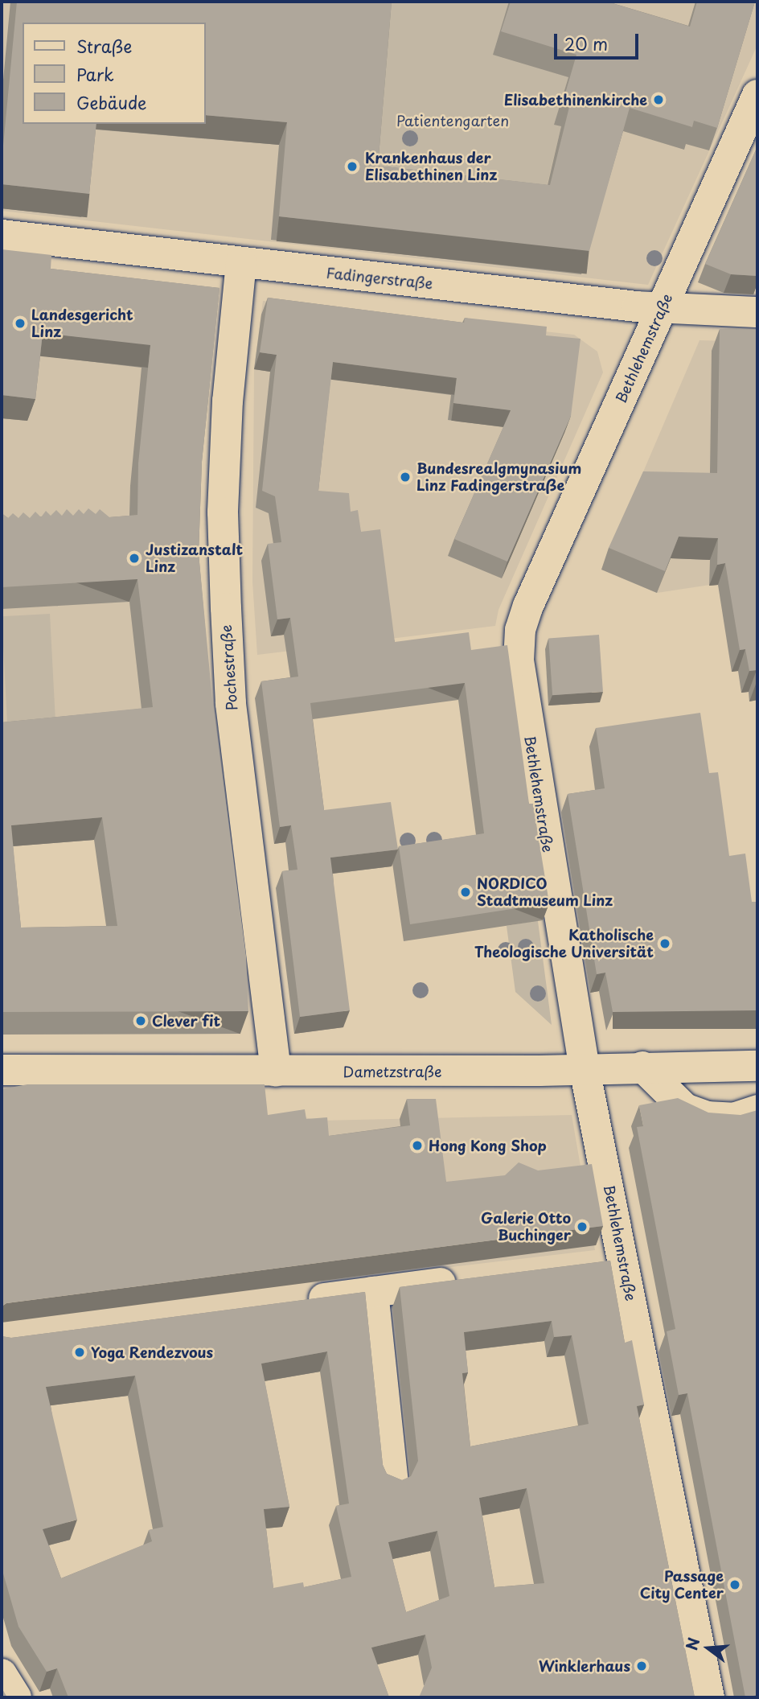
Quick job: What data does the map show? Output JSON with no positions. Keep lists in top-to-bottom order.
{
  "streets": {
    "street": [
      "Fadingerstraße",
      "Bethlehemstraße",
      "Pochestraße",
      "Dametzstraße"
    ]
  },
  "crossings": [
    ["Fadingerstraße", "Bethlehemstraße"],
    ["Fadingerstraße", "Pochestraße"],
    ["Bethlehemstraße", "Dametzstraße"],
    ["Pochestraße", "Dametzstraße"]
  ],
  "parks": ["Patientengarten"],
  "places": [
    "Elisabethinenkirche",
    "Krankenhaus der Elisabethinen Linz",
    "Landesgericht Linz",
    "Bundesrealgmynasium Linz Fadingerstraße",
    "Justizanstalt Linz",
    "NORDICO Stadtmuseum Linz",
    "Katholische Theologische Universität",
    "Clever fit",
    "Hong Kong Shop",
    "Galerie Otto Buchinger",
    "Yoga Rendezvous",
    "Passage City Center",
    "Winklerhaus"
  ],
  "legend": ["Straße", "Park", "Gebäude"],
  "scale_bar": "20 m",
  "north": "left"
}
